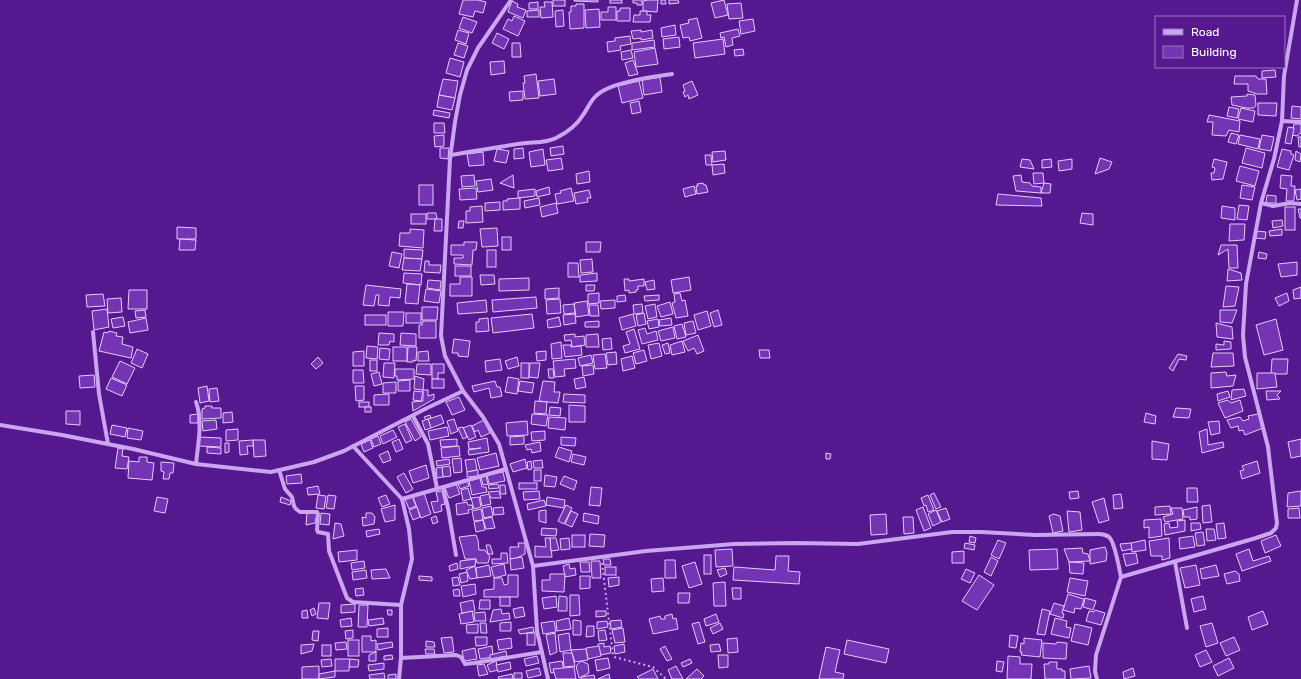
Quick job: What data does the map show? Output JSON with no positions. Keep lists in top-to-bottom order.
{
  "legend": ["Road", "Building"]
}
